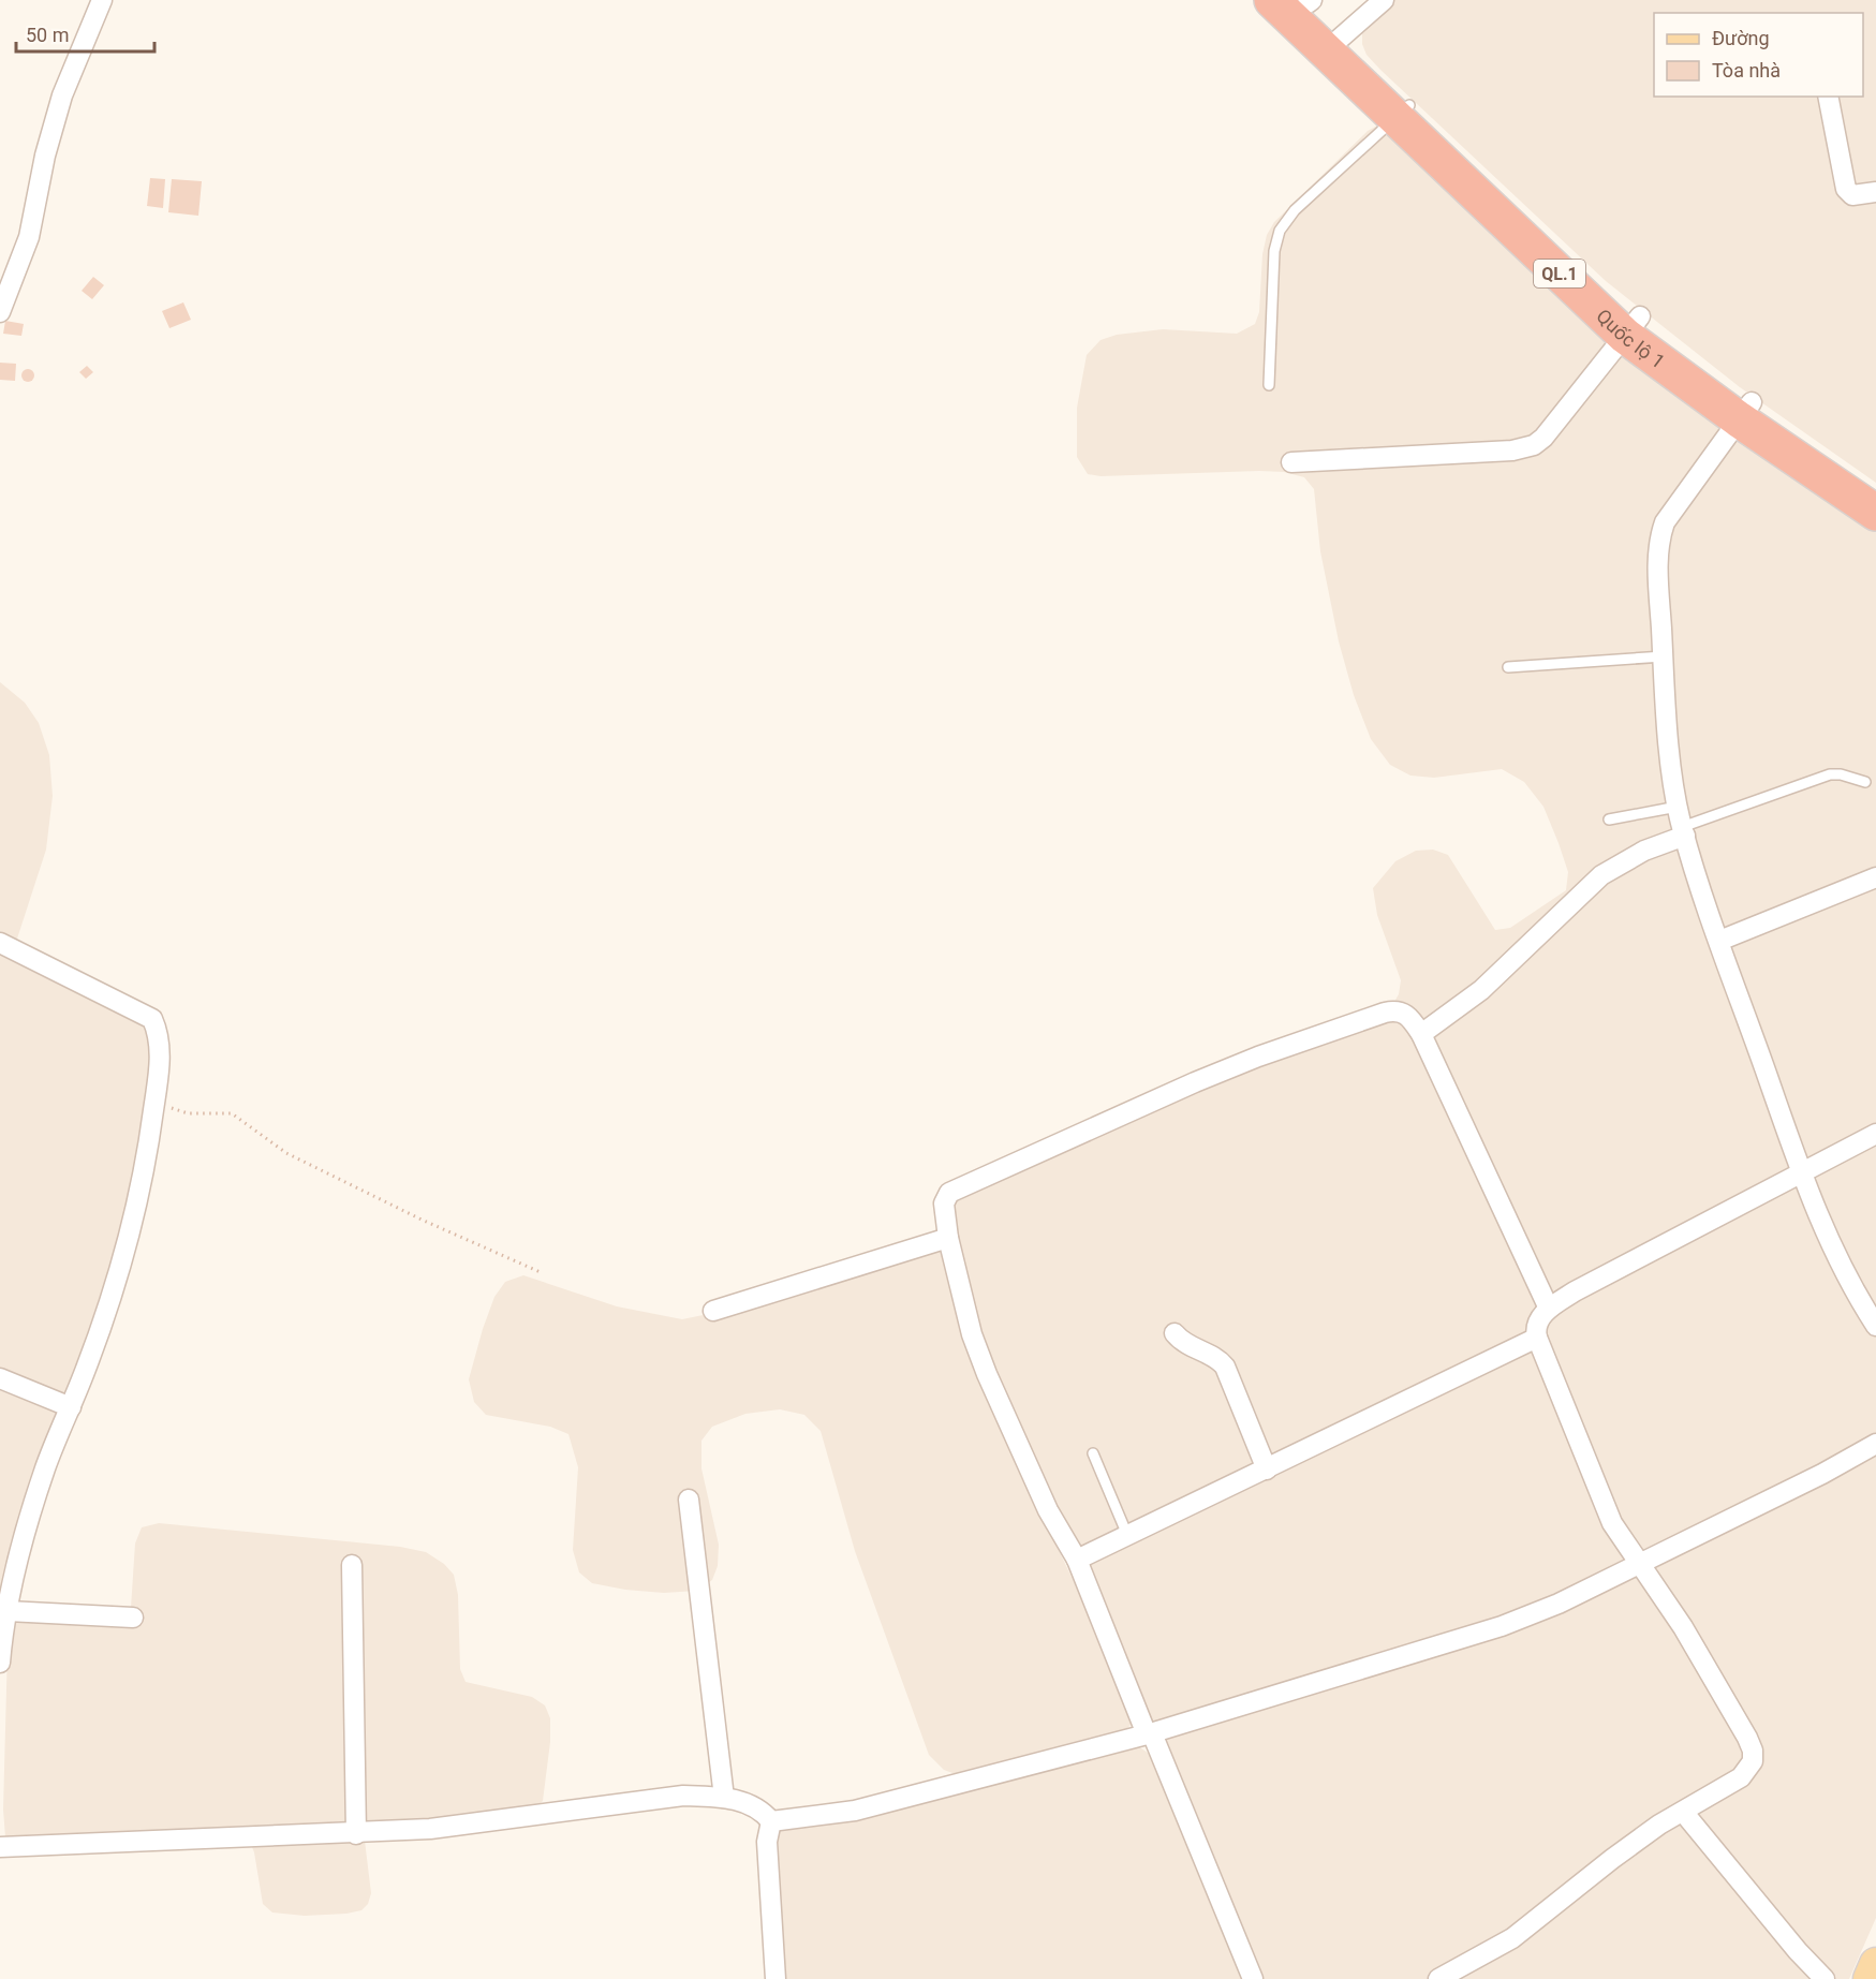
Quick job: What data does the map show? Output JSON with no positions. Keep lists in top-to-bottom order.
{
  "streets": {
    "highway": ["QL.1", "Quốc lộ 1"]
  },
  "legend": ["Đường", "Tòa nhà"],
  "scale_bar": "50 m"
}
